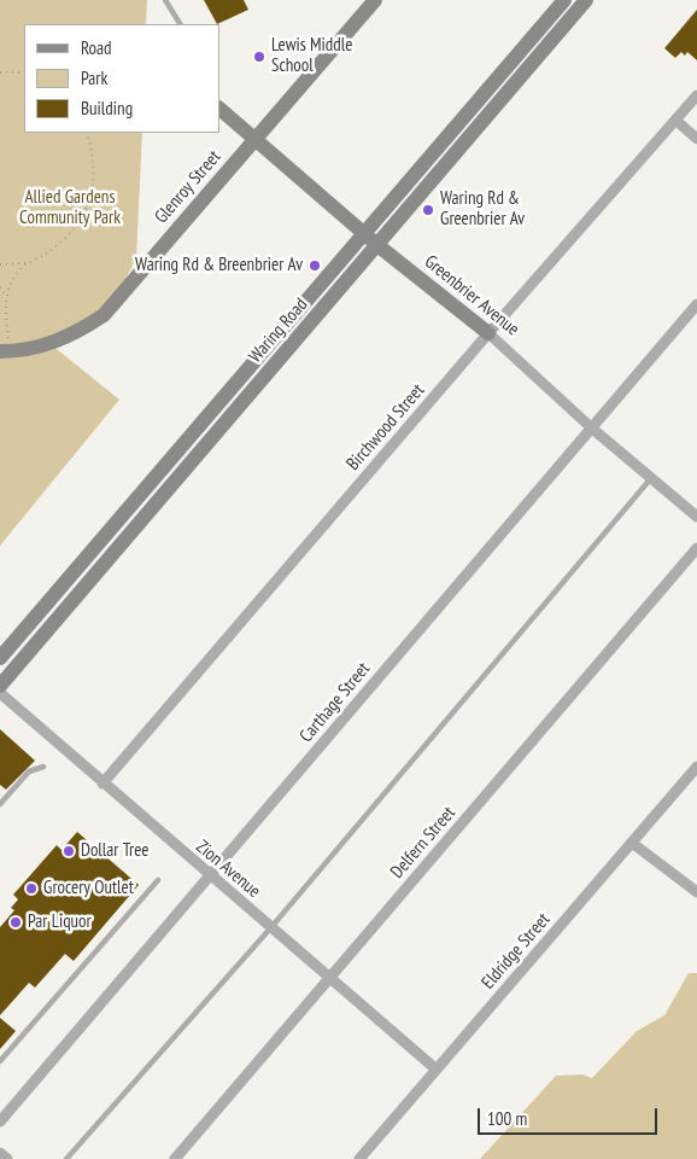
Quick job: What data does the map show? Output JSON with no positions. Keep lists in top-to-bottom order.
{
  "streets": {
    "main road": ["Glenroy Street", "Greenbrier Avenue", "Waring Road"],
    "street": [
      "Birchwood Street",
      "Carthage Street",
      "Delfern Street",
      "Zion Avenue",
      "Eldridge Street"
    ]
  },
  "crossings": [
    ["Glenroy Street", "Greenbrier Avenue"],
    ["Greenbrier Avenue", "Waring Road"],
    ["Greenbrier Avenue", "Birchwood Street"],
    ["Greenbrier Avenue", "Carthage Street"],
    ["Birchwood Street", "Zion Avenue"],
    ["Carthage Street", "Zion Avenue"],
    ["Delfern Street", "Zion Avenue"],
    ["Zion Avenue", "Eldridge Street"]
  ],
  "parks": ["Allied Gardens Community Park"],
  "places": [
    "Lewis Middle School",
    "Waring Rd & Greenbrier Av",
    "Waring Rd & Breenbrier Av",
    "Dollar Tree",
    "Grocery Outlet",
    "Par Liquor"
  ],
  "legend": ["Road", "Park", "Building"],
  "scale_bar": "100 m"
}
